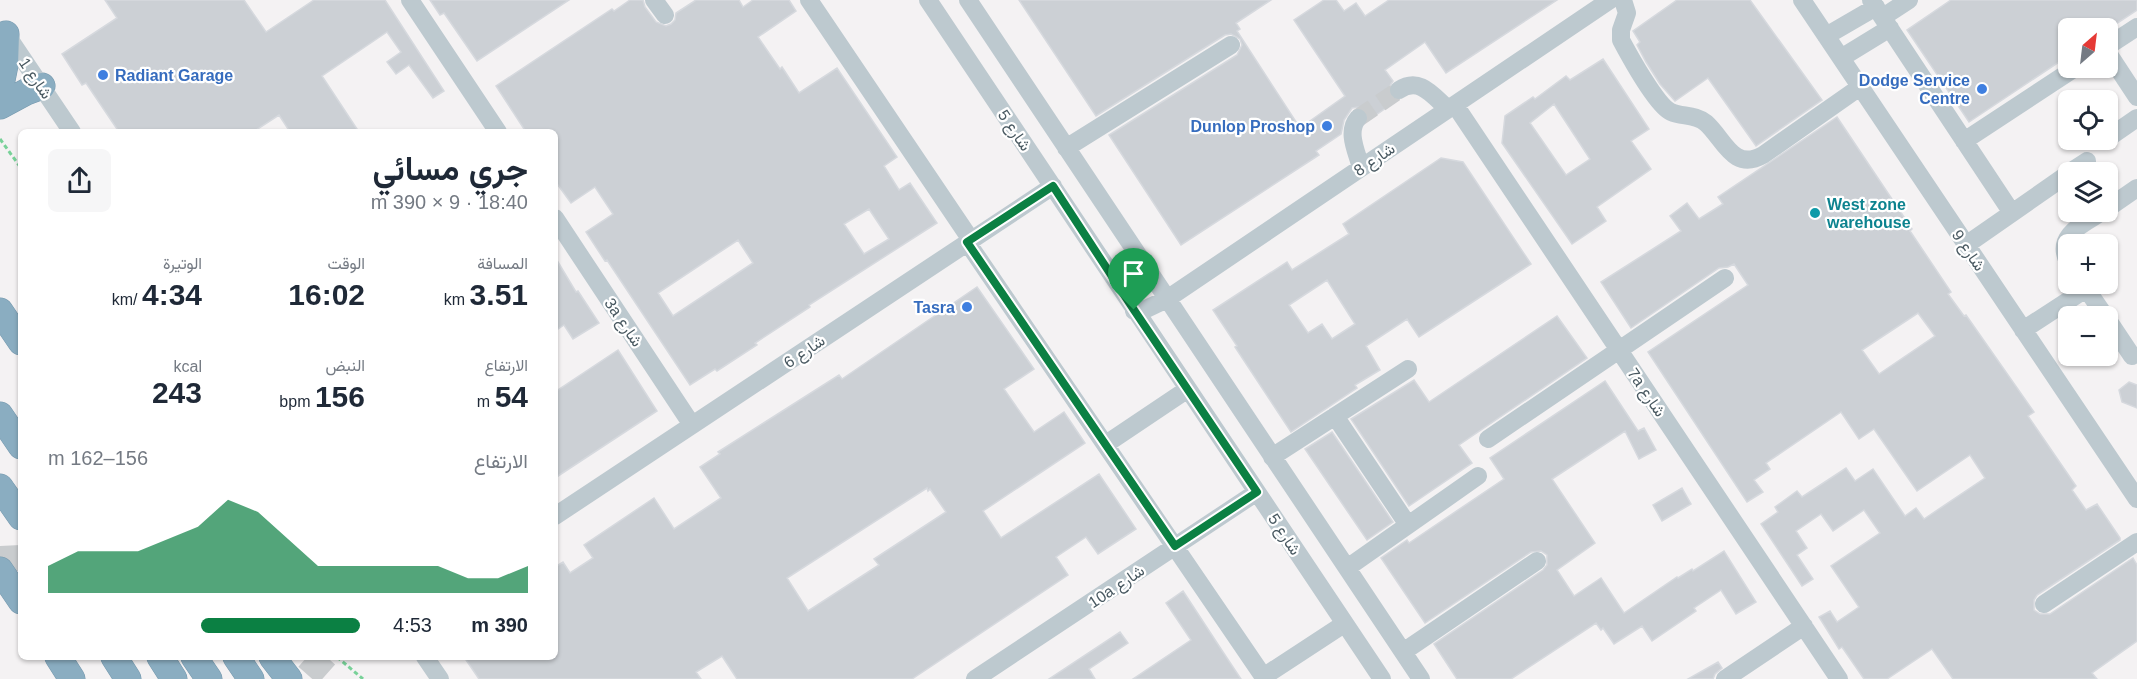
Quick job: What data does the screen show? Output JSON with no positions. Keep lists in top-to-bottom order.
{
  "streets": {
    "street": [
      "شارع 1",
      "شارع 5",
      "شارع 8",
      "شارع 9",
      "3a شارع",
      "شارع 6",
      "7a شارع",
      "10a شارع"
    ]
  },
  "crossings": [
    ["شارع 5", "شارع 8"],
    ["شارع 5", "شارع 6"],
    ["شارع 5", "10a شارع"],
    ["شارع 8", "7a شارع"],
    ["3a شارع", "شارع 6"]
  ],
  "places": [
    "Radiant Garage",
    "Dodge Service Centre",
    "Dunlop Proshop",
    "West zone warehouse",
    "Tasra"
  ],
  "north": "top right",
  "page": {
    "map_buttons": ["+", "−"],
    "heading": ["جري مسائي", "18:40 · 9 × 390 m"],
    "stats": [
      ["المسافة", "3.51 km"],
      ["الوقت", "16:02"],
      ["الوتيرة", "4:34 /km"],
      ["الارتفاع", "54 m"],
      ["النبض", "156 bpm"],
      ["kcal", "243"]
    ],
    "chart": ["الارتفاع", "156–162 m"],
    "list": [
      {
        "name": "390 m",
        "note": "4:53"
      }
    ]
  }
}
